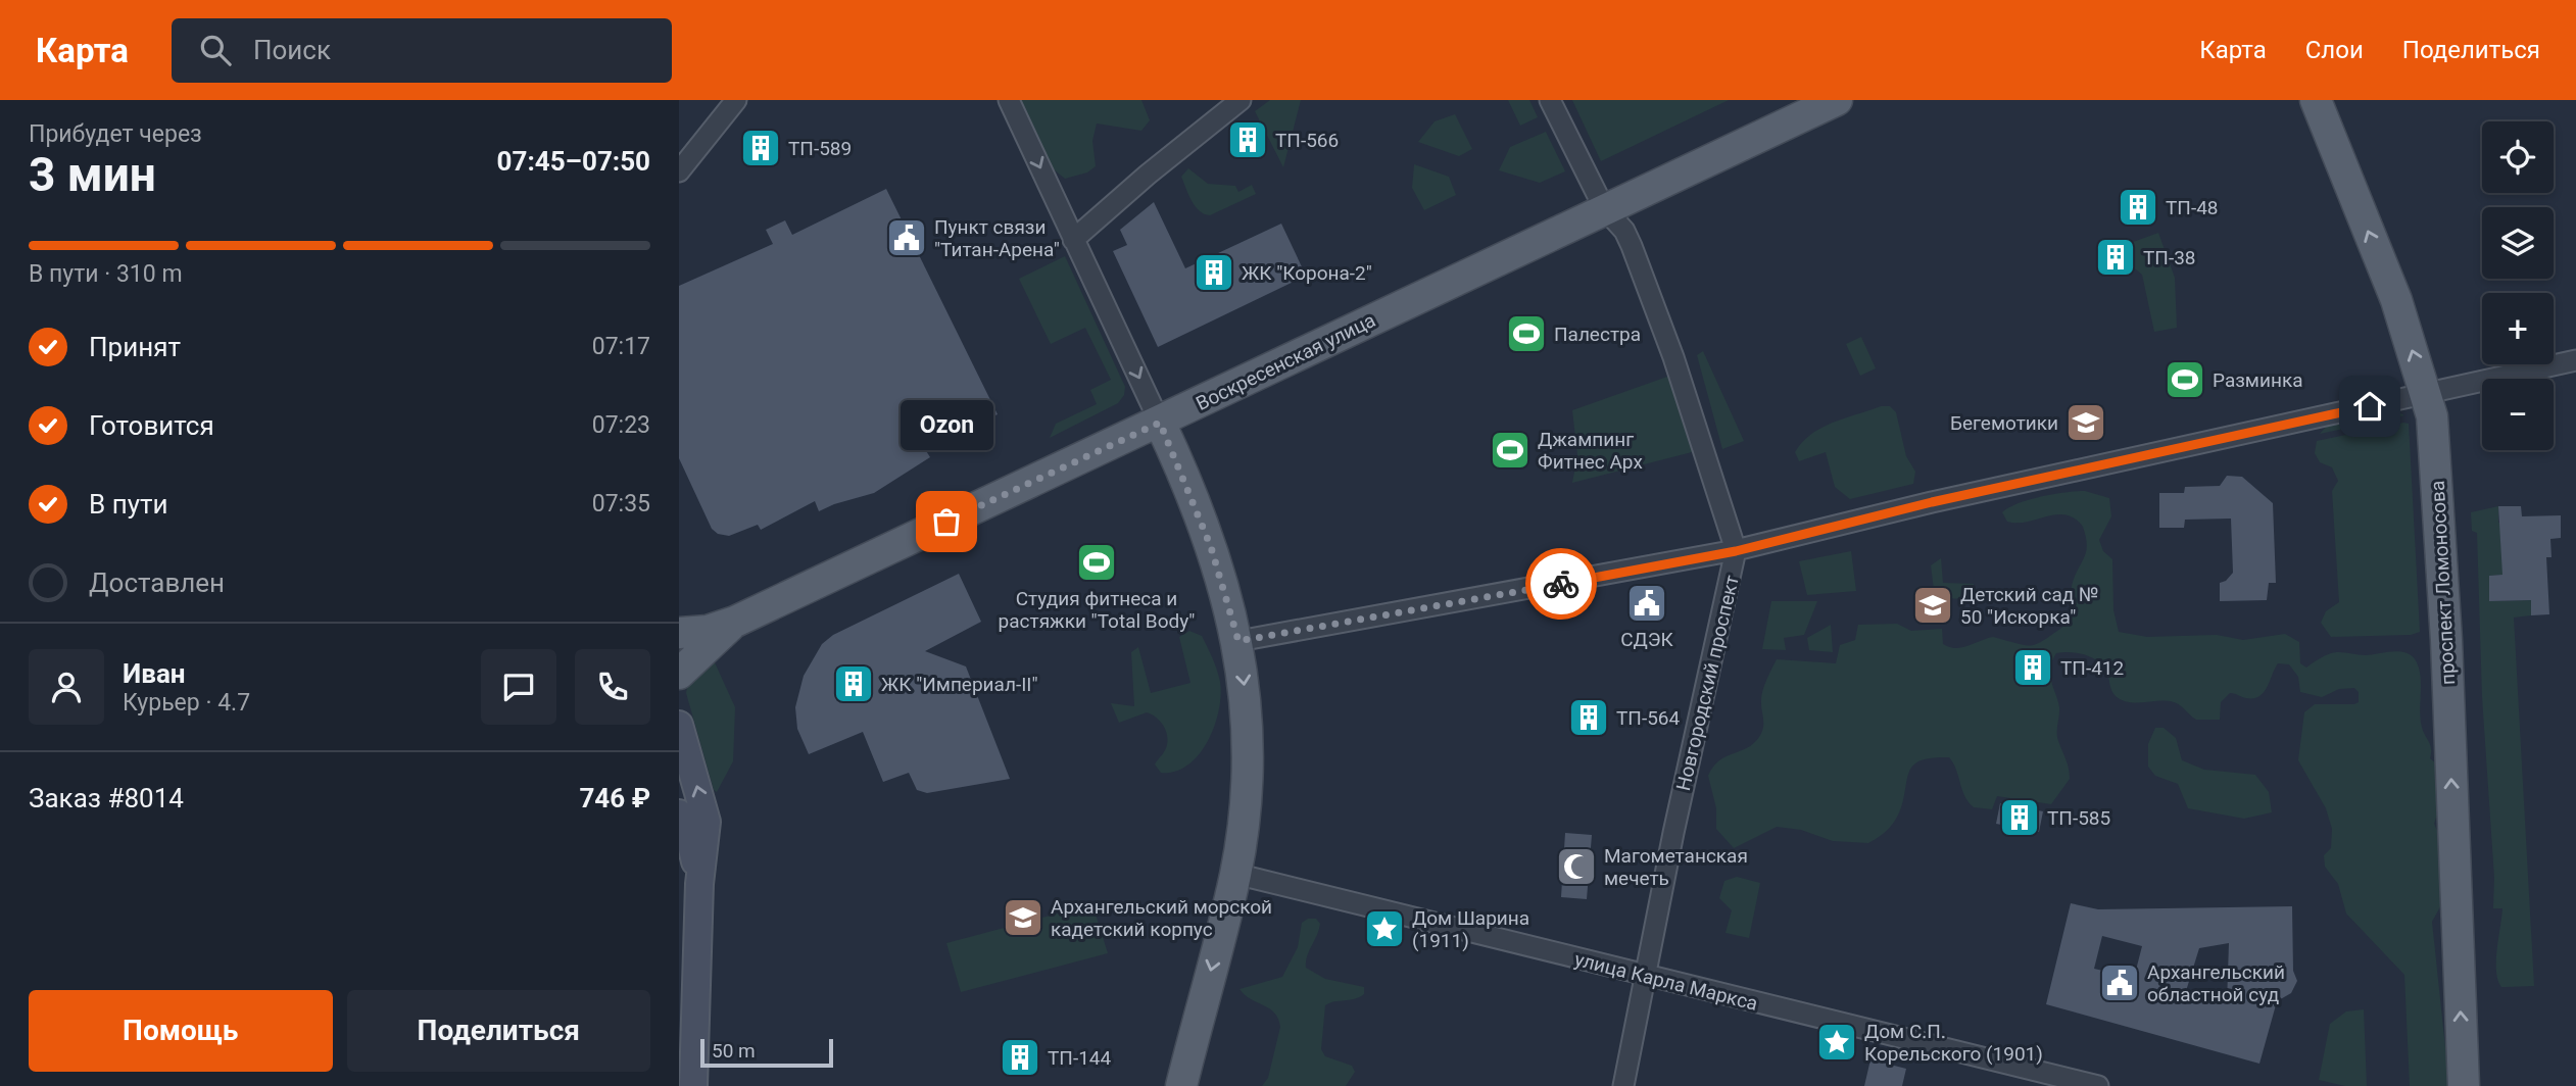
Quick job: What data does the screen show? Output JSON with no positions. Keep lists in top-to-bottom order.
{
  "streets": {
    "main road": ["Воскресенская улица", "проспект Ломоносова"],
    "street": ["Новгородский проспект", "улица Карла Маркса"]
  },
  "crossings": [
    ["Воскресенская улица", "Новгородский проспект"],
    ["Новгородский проспект", "улица Карла Маркса"]
  ],
  "one_way": ["проспект Ломоносова"],
  "places": {
    "building": [
      "ТП-566",
      "ТП-589",
      "ТП-48",
      "ТП-38",
      "ЖК \"Корона-2\"",
      "ТП-412",
      "ЖК \"Империал-II\"",
      "ТП-564",
      "ТП-585",
      "ТП-144"
    ],
    "public building": ["Пункт связи \"Титан-Арена\"", "СДЭК", "Архангельский областной суд"],
    "sports": [
      "Палестра",
      "Разминка",
      "Джампинг Фитнес Арх",
      "Студия фитнеса и растяжки \"Total Body\""
    ],
    "school or university": ["Бегемотики", "Детский сад № 50 \"Искорка\"", "Архангельский морской кадетский корпус"],
    "other": ["Ozon"],
    "mosque": ["Магометанская мечеть"],
    "place": ["Дом Шарина (1911)", "Дом С.П. Корельского (1901)"]
  },
  "scale_bar": "50 m",
  "page": {
    "header": "Карта",
    "search": "Поиск",
    "nav": ["Карта", "Слои", "Поделиться"],
    "heading": ["3 мин", "Прибудет через", "07:45–07:50"],
    "panel": [
      "Иван",
      "Курьер · 4.7",
      "Заказ #8014",
      "746 ₽"
    ],
    "map_buttons": ["+", "−"],
    "bar": "В пути · 310 m",
    "list": [
      ["Принят", "07:17"],
      ["Готовится", "07:23"],
      ["В пути", "07:35"],
      "Доставлен"
    ],
    "bubble": "Ozon",
    "buttons": ["Помощь", "Поделиться"],
    "scale": "50 m"
  }
}
